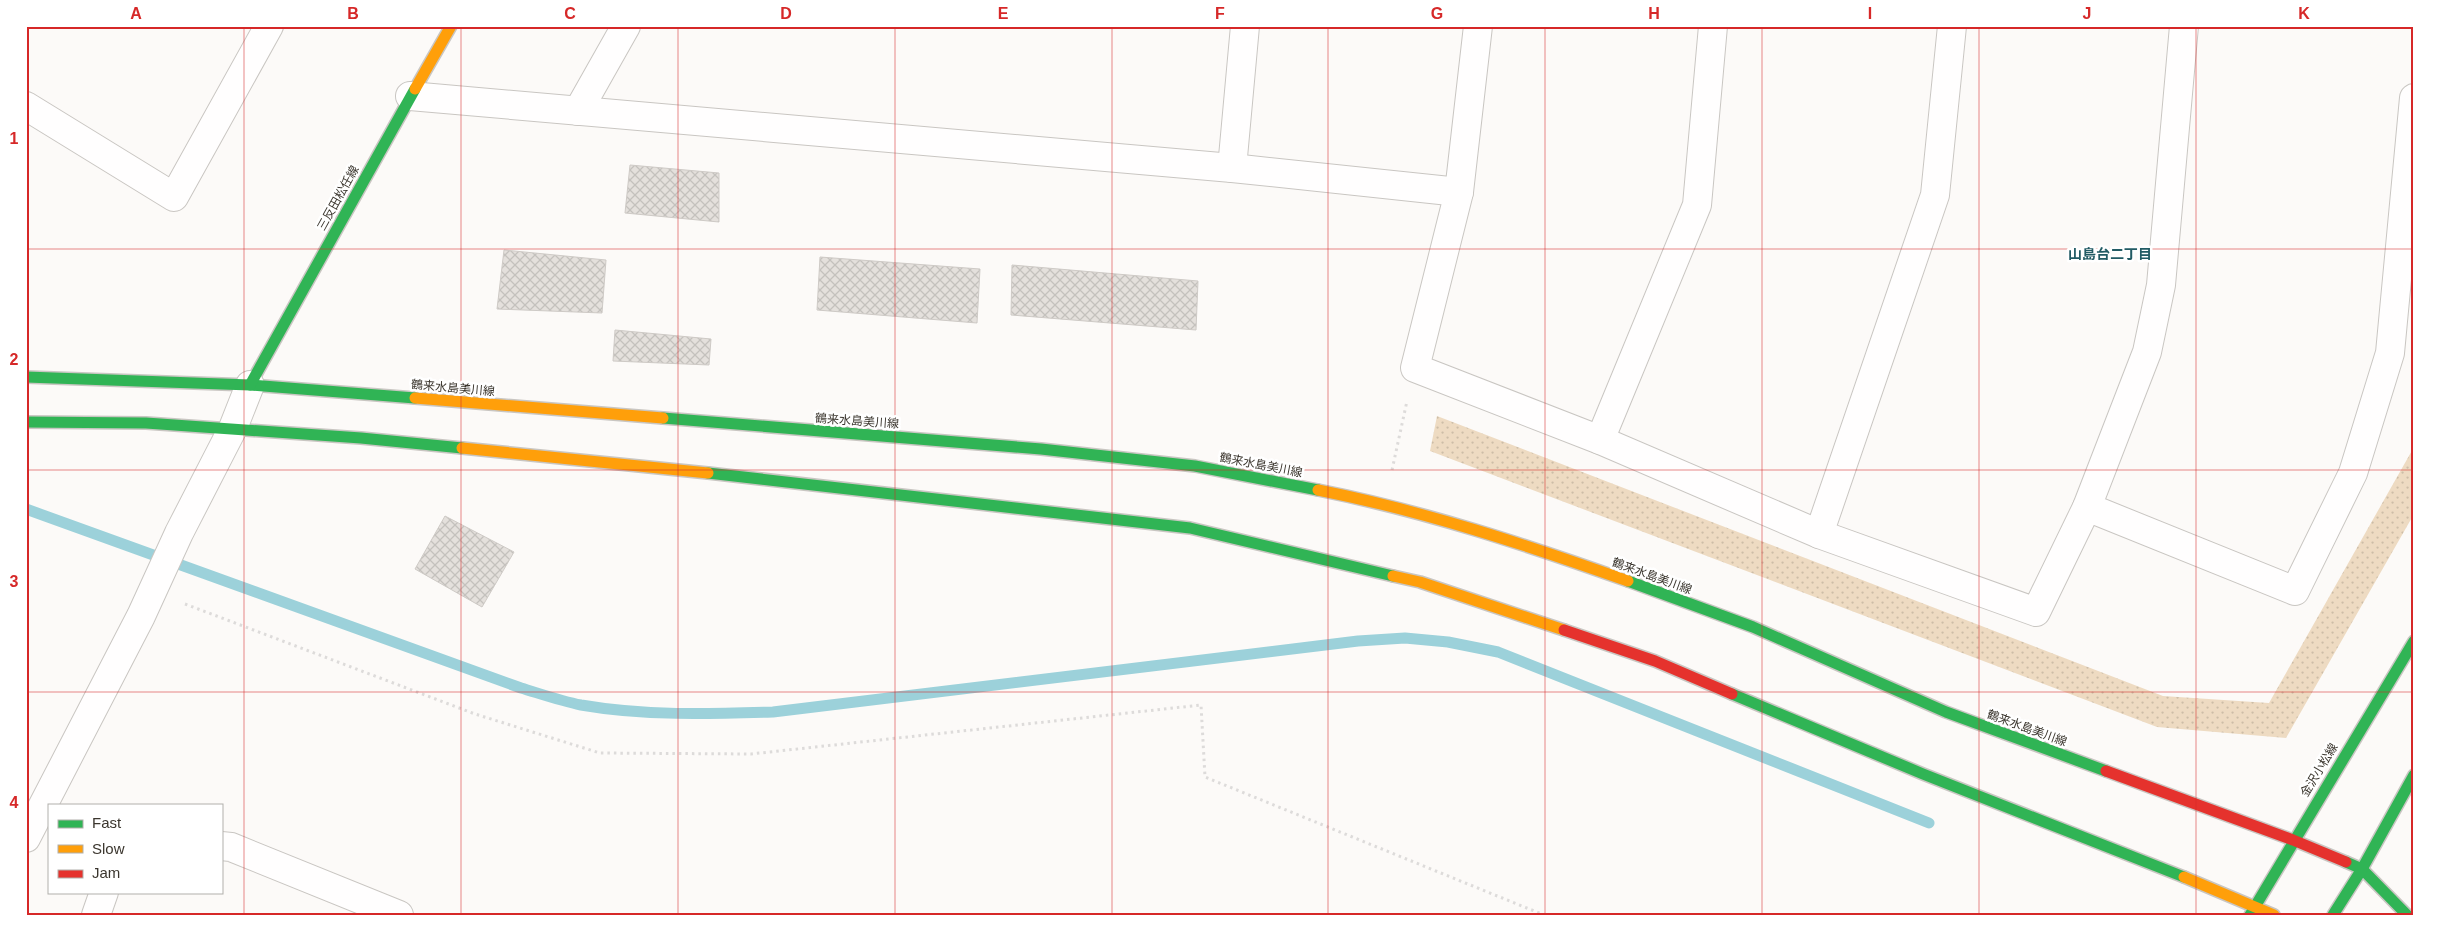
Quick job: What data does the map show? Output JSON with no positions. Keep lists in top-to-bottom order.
{
  "streets": {
    "main road": ["三反田松任線", "鶴来水島美川線", "金沢小松線"]
  },
  "crossings": [
    ["三反田松任線", "鶴来水島美川線"],
    ["鶴来水島美川線", "金沢小松線"]
  ],
  "districts": ["山島台二丁目"],
  "legend": ["Fast", "Slow", "Jam"],
  "grid": {
    "columns": [
      "A",
      "B",
      "C",
      "D",
      "E",
      "F",
      "G",
      "H",
      "I",
      "J",
      "K"
    ],
    "rows": [
      "1",
      "2",
      "3",
      "4"
    ]
  }
}
